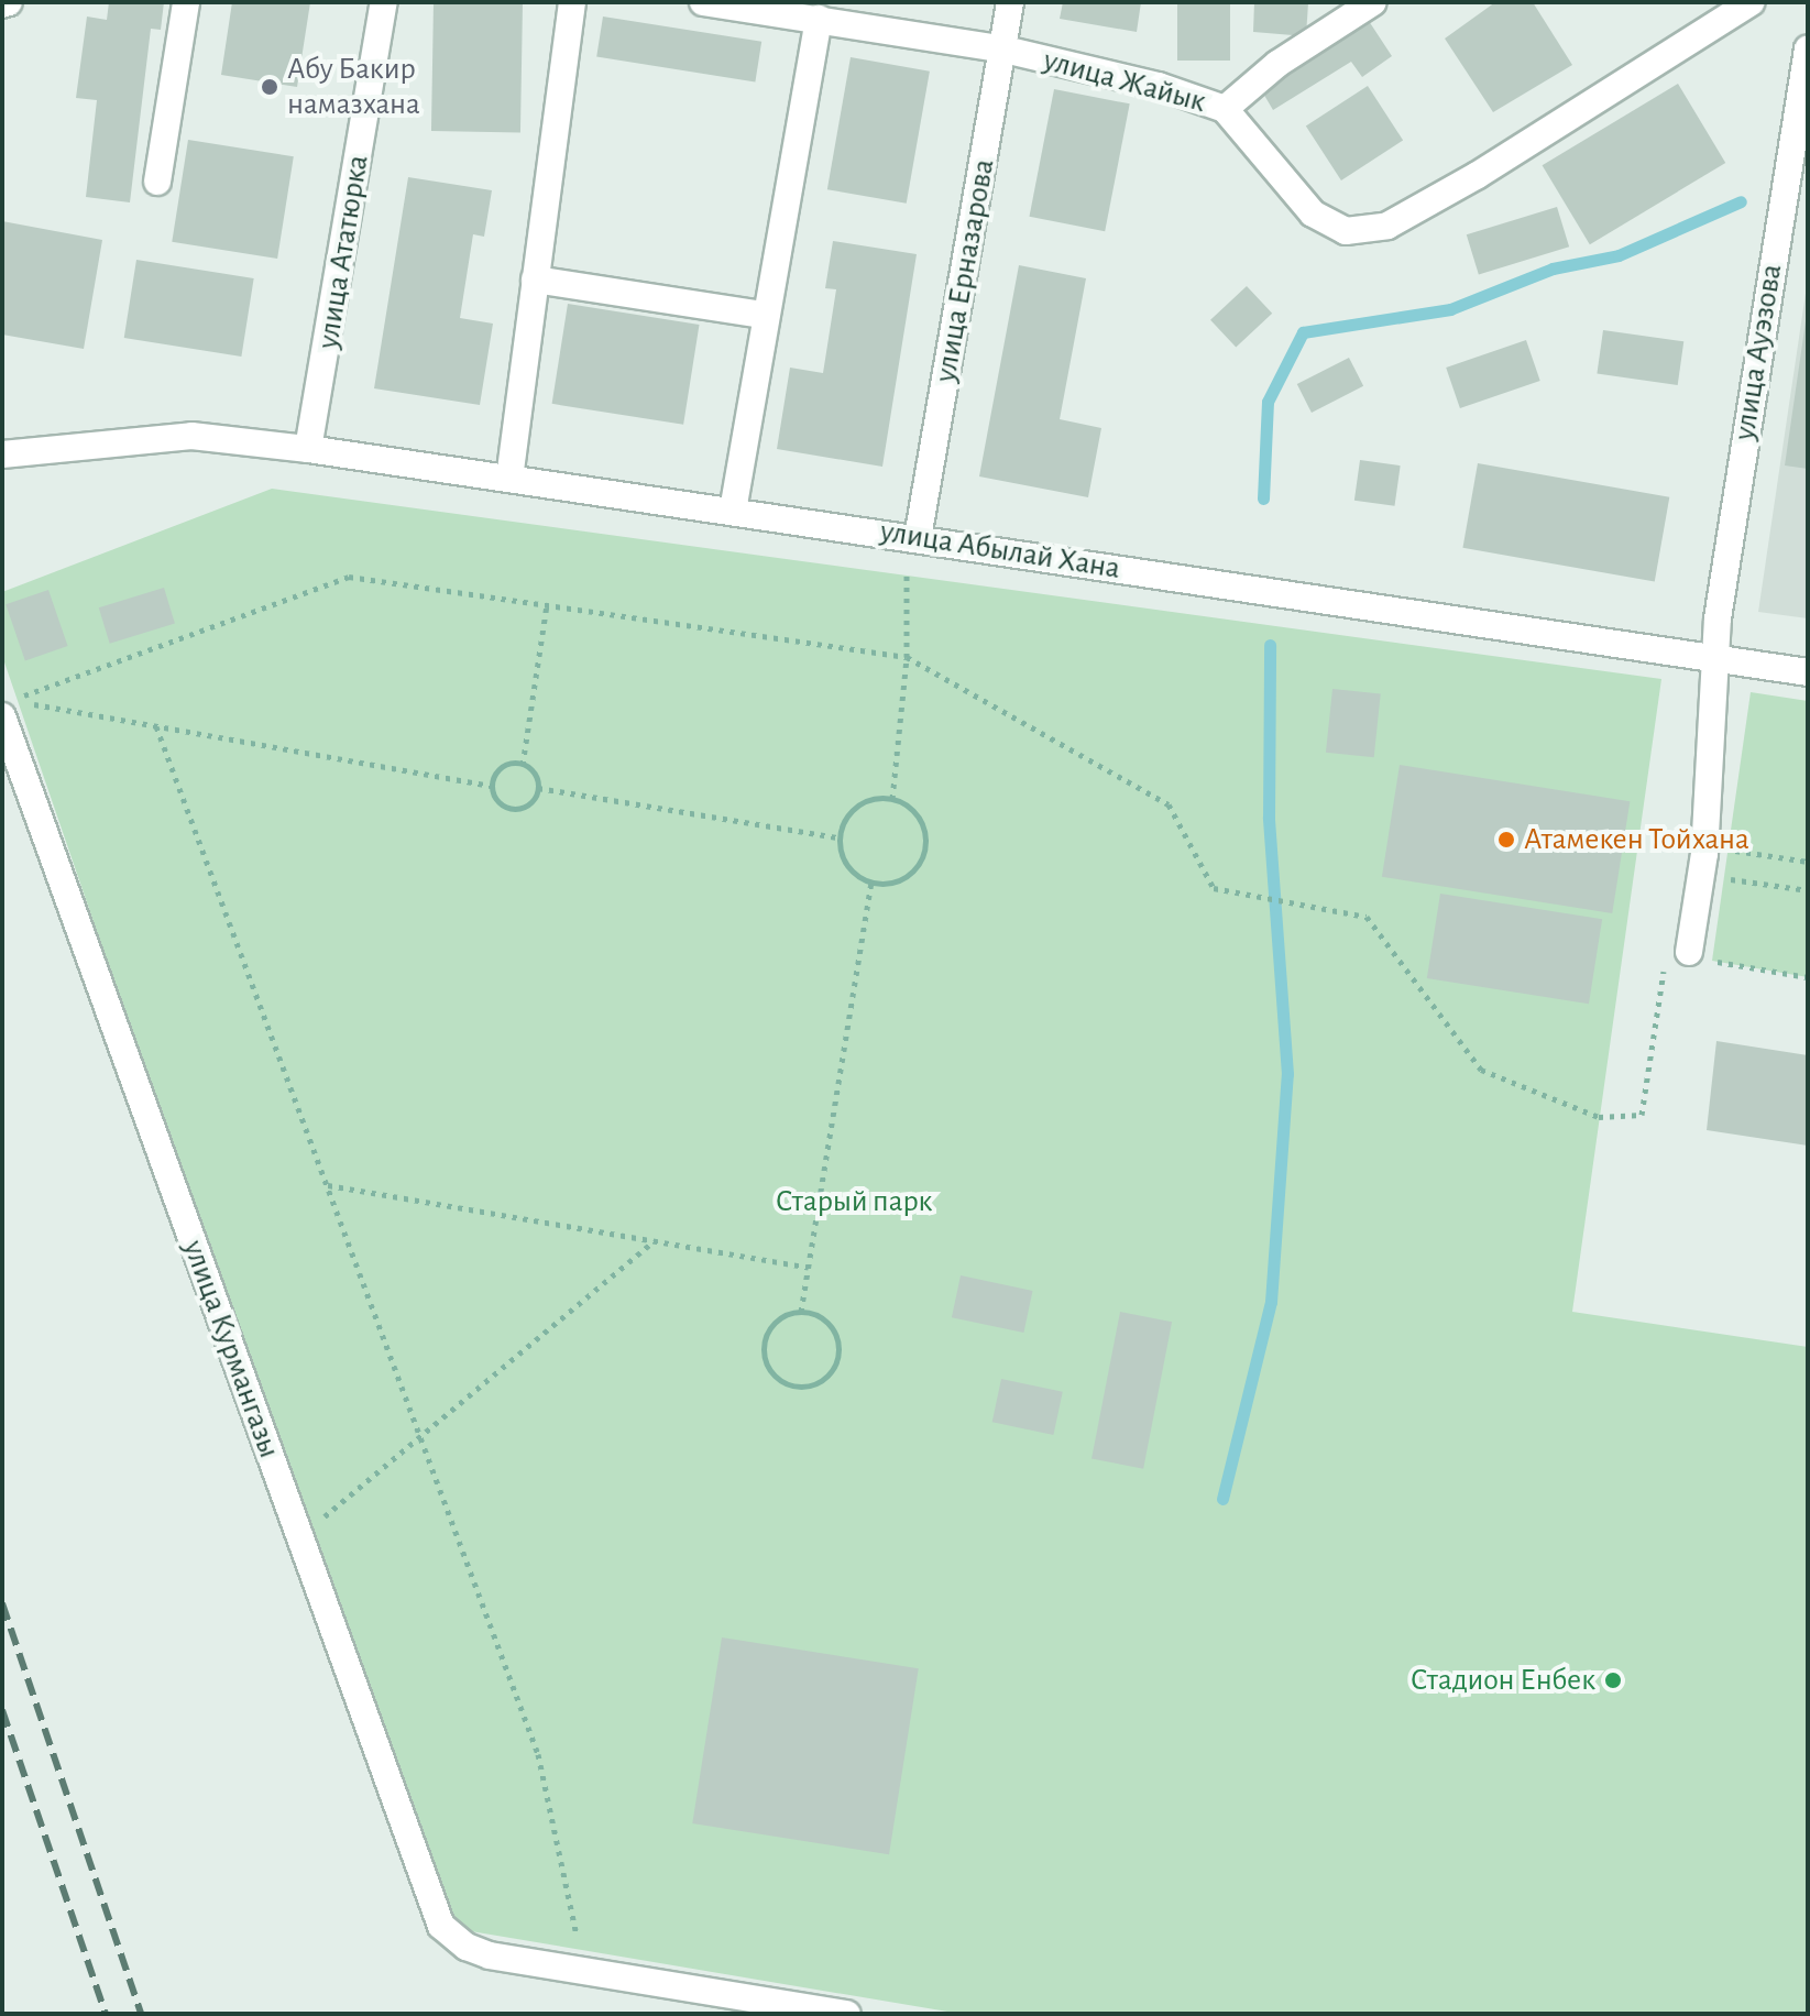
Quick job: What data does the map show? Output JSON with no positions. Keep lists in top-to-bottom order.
{
  "streets": {
    "street": [
      "улица Жайык",
      "улица Ататюрка",
      "улица Ерназарова",
      "улица Ауэзова",
      "улица Абылай Хана",
      "улица Курмангазы"
    ]
  },
  "crossings": [
    ["улица Жайык", "улица Ерназарова"],
    ["улица Ататюрка", "улица Абылай Хана"],
    ["улица Ерназарова", "улица Абылай Хана"],
    ["улица Ауэзова", "улица Абылай Хана"]
  ],
  "parks": ["Старый парк"],
  "places": ["Абу Бакир намазхана", "Атамекен Тойхана", "Стадион Енбек"]
}
